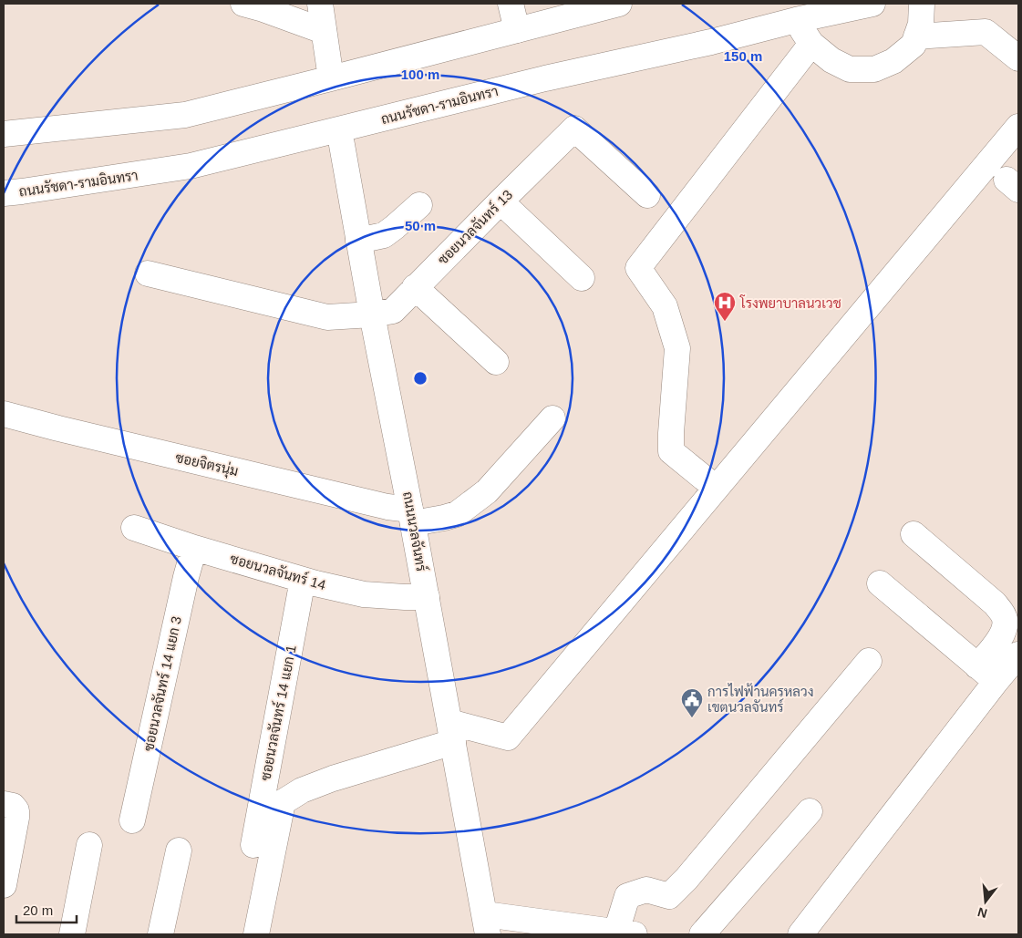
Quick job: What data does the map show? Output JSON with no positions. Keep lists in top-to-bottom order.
{
  "streets": {
    "street": [
      "ถนนรัชดา-รามอินทรา",
      "ซอยนวลจันทร์ 13",
      "ซอยจิตรนุ่ม",
      "ถนนนวลจันทร์",
      "ซอยนวลจันทร์ 14",
      "ซอยนวลจันทร์ 14 แยก 3",
      "ซอยนวลจันทร์ 14 แยก 1"
    ]
  },
  "crossings": [
    ["ถนนรัชดา-รามอินทรา", "ถนนนวลจันทร์"],
    ["ซอยนวลจันทร์ 13", "ถนนนวลจันทร์"],
    ["ซอยจิตรนุ่ม", "ถนนนวลจันทร์"],
    ["ถนนนวลจันทร์", "ซอยนวลจันทร์ 14"],
    ["ซอยนวลจันทร์ 14", "ซอยนวลจันทร์ 14 แยก 3"],
    ["ซอยนวลจันทร์ 14", "ซอยนวลจันทร์ 14 แยก 1"]
  ],
  "places": {
    "hospital": ["โรงพยาบาลนวเวช"],
    "public building": ["การไฟฟ้านครหลวง เขตนวลจันทร์"]
  },
  "scale_bar": "20 m",
  "north": "bottom",
  "rings": ["150 m", "100 m", "50 m"]
}
